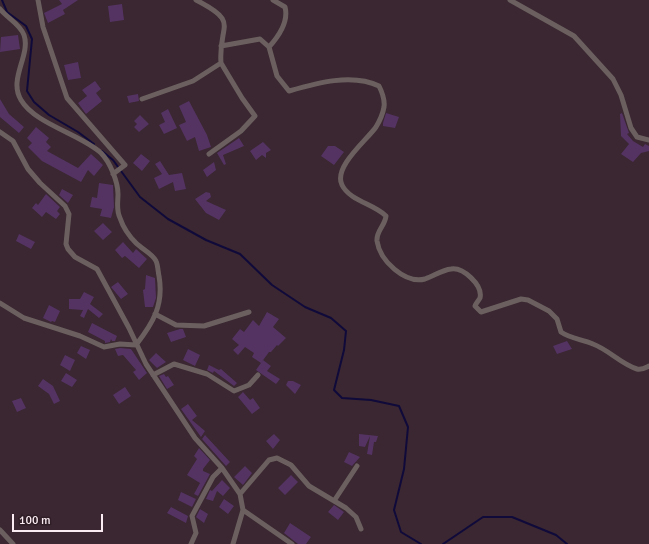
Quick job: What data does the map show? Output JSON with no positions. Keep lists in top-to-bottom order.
{
  "scale_bar": "100 m"
}
